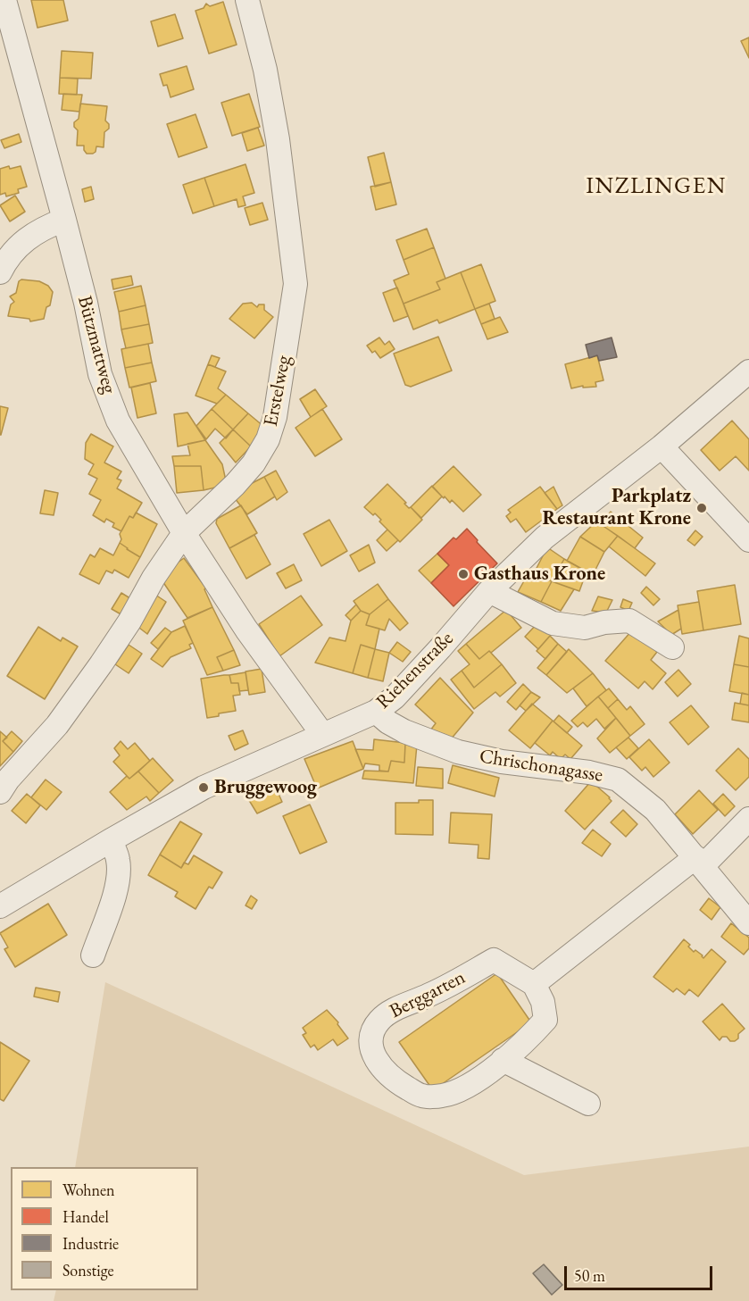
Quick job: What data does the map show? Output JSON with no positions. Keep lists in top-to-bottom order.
{
  "streets": {
    "street": [
      "Bützmattweg",
      "Erstelweg",
      "Riehenstraße",
      "Chrischonagasse",
      "Berggarten"
    ]
  },
  "crossings": [
    ["Bützmattweg", "Erstelweg"],
    ["Bützmattweg", "Riehenstraße"],
    ["Riehenstraße", "Chrischonagasse"]
  ],
  "districts": ["INZLINGEN"],
  "places": ["Parkplatz Restaurant Krone", "Gasthaus Krone", "Bruggewoog"],
  "legend": [
    "Wohnen",
    "Handel",
    "Industrie",
    "Sonstige"
  ],
  "scale_bar": "50 m"
}
